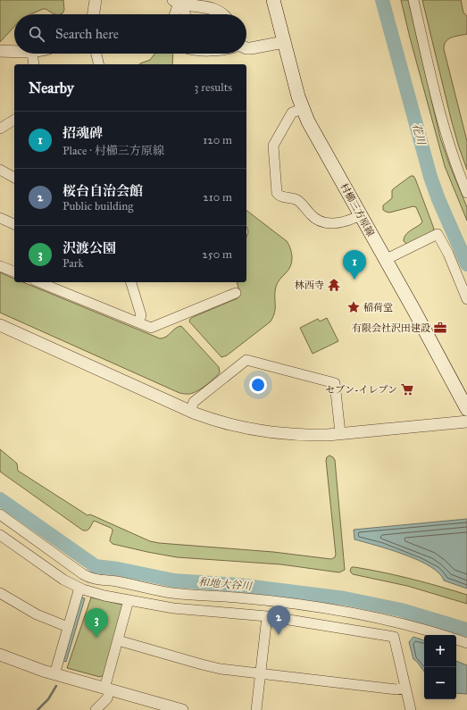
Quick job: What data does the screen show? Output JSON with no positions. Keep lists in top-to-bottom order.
{
  "streets": {
    "main road": ["村櫛三方原線"]
  },
  "water": ["花川", "和地大谷川"],
  "places": {
    "temple": ["林西寺"],
    "place": ["稲荷堂"],
    "office": ["有限会社沢田建設"],
    "supermarket": ["セブン-イレブン"]
  },
  "page": {
    "search": "Search here",
    "heading": ["Nearby", "3 results"],
    "list": [
      {
        "mark": "1",
        "name": "招魂碑",
        "note": "Place · 村櫛三方原線",
        "value": "120 m"
      },
      {
        "mark": "2",
        "name": "桜台自治会館",
        "note": "Public building",
        "value": "210 m"
      },
      {
        "mark": "3",
        "name": "沢渡公園",
        "note": "Park",
        "value": "250 m"
      }
    ],
    "pins": ["1", "2", "3"],
    "map_buttons": ["+", "−"]
  }
}
